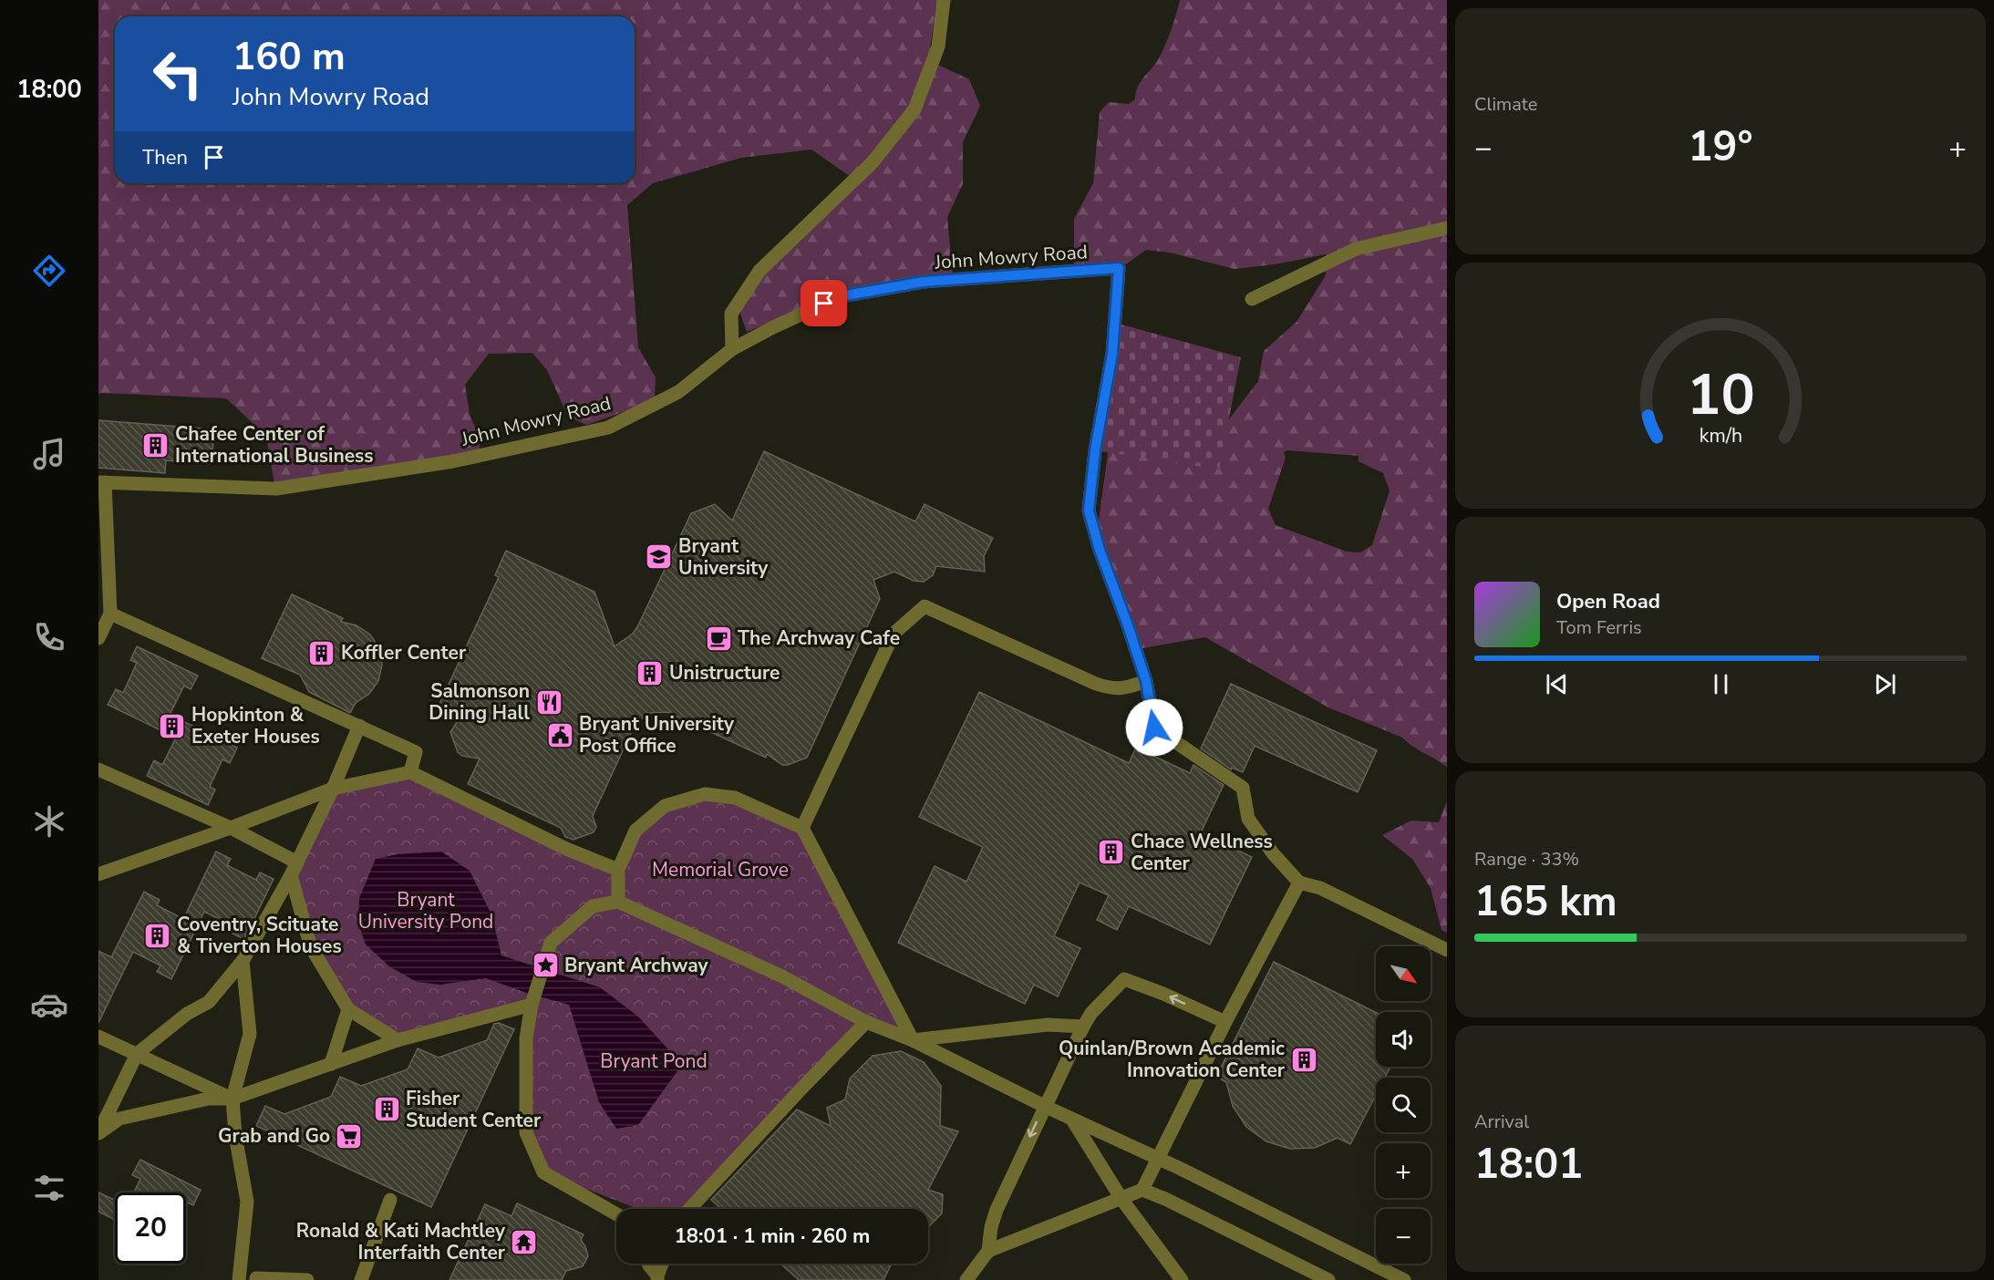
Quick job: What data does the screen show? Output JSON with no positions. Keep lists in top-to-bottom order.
{
  "streets": {
    "street": ["John Mowry Road"]
  },
  "parks": ["Memorial Grove", "Bryant University Pond", "Bryant Pond"],
  "places": {
    "building": [
      "Chafee Center of International Business",
      "Koffler Center",
      "Unistructure",
      "Hopkinton & Exeter Houses",
      "Chace Wellness Center",
      "Coventry, Scituate & Tiverton Houses",
      "Quinlan/Brown Academic Innovation Center",
      "Fisher Student Center"
    ],
    "school or university": ["Bryant University"],
    "cafe": ["The Archway Cafe"],
    "restaurant": ["Salmonson Dining Hall"],
    "public building": ["Bryant University Post Office"],
    "place": ["Bryant Archway"],
    "supermarket": ["Grab and Go"],
    "temple": ["Ronald & Kati Machtley Interfaith Center"]
  },
  "north": "bottom right",
  "page": {
    "tabs": "18:00",
    "tile": [
      "Climate",
      ["Range · 33%", "165 km"],
      ["Arrival", "18:01"]
    ],
    "turn": ["160 m", "John Mowry Road"],
    "heat": ["−", "19°", "+"],
    "then": "Then",
    "song": ["Open Road", "Tom Ferris"],
    "map_buttons": ["+", "−"],
    "limit": "20",
    "trip": "18:01 · 1 min · 260 m",
    "gauge": ["10", "km/h"]
  }
}
